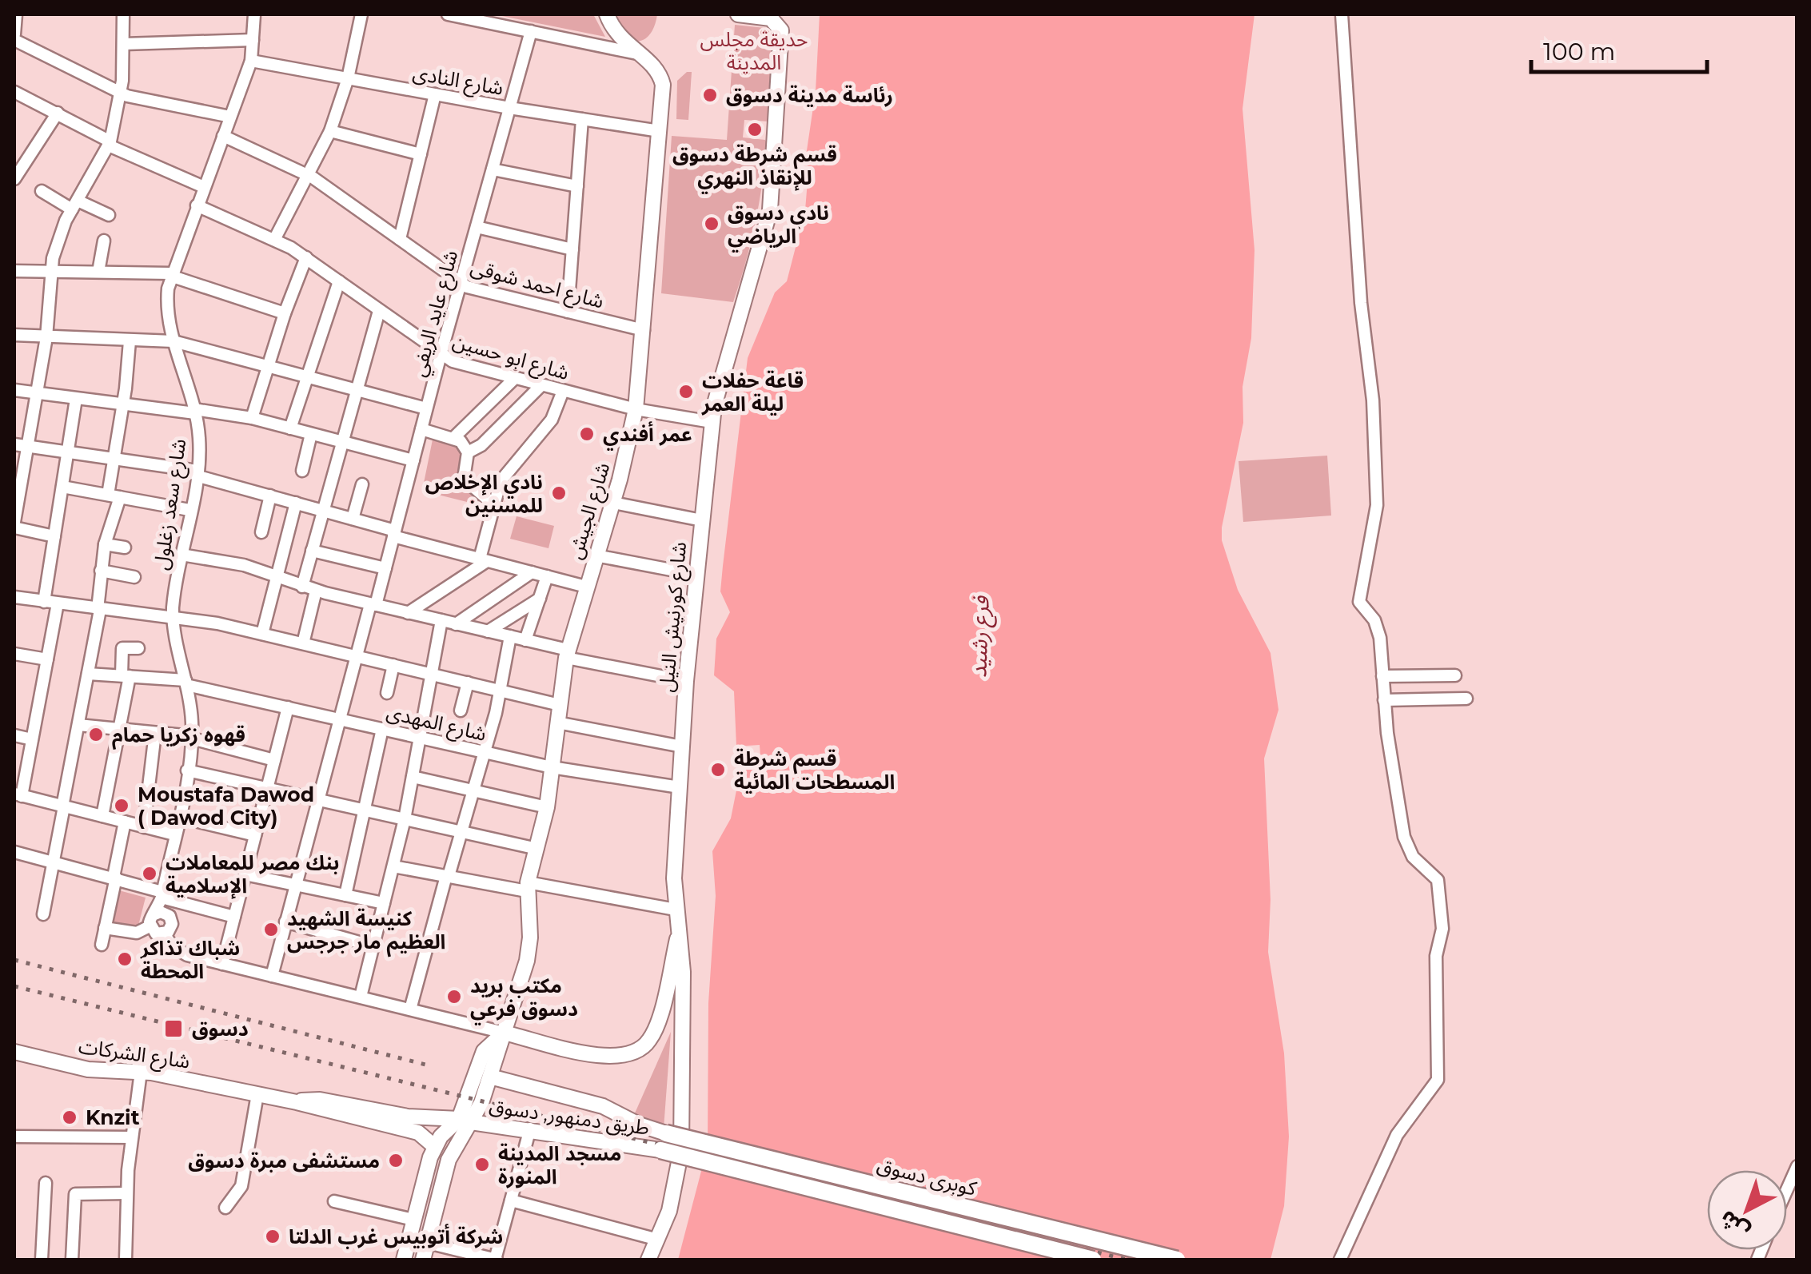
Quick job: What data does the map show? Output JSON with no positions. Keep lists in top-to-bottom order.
{
  "streets": {
    "highway": ["كوبرى دسوق"],
    "main road": [
      "شارع الجيش",
      "شارع كورنيش النيل",
      "شارع الشركات",
      "طريق دمنهور, دسوق"
    ],
    "street": [
      "شارع النادى",
      "شارع احمد شوقى",
      "شارع عايد الريفي",
      "شارع ابو حسين",
      "شارع سعد زغلول",
      "شارع المهدى"
    ]
  },
  "crossings": [
    ["شارع النادى", "شارع عايد الريفي"],
    ["شارع النادى", "شارع سعد زغلول"],
    ["شارع النادى", "شارع الجيش"],
    ["شارع احمد شوقى", "شارع عايد الريفي"],
    ["شارع احمد شوقى", "شارع سعد زغلول"],
    ["شارع احمد شوقى", "شارع الجيش"],
    ["شارع عايد الريفي", "شارع ابو حسين"],
    ["شارع عايد الريفي", "شارع المهدى"],
    ["شارع ابو حسين", "شارع سعد زغلول"],
    ["شارع ابو حسين", "شارع الجيش"],
    ["شارع ابو حسين", "شارع كورنيش النيل"],
    ["شارع سعد زغلول", "شارع المهدى"],
    ["شارع الجيش", "شارع المهدى"],
    ["شارع الجيش", "شارع الشركات"],
    ["شارع الجيش", "طريق دمنهور, دسوق"],
    ["شارع كورنيش النيل", "شارع المهدى"],
    ["شارع الشركات", "طريق دمنهور, دسوق"],
    ["طريق دمنهور, دسوق", "كوبرى دسوق"]
  ],
  "water": ["فرع رشيد"],
  "parks": ["حديقة مجلس المدينة"],
  "places": {
    "other": [
      "رئاسة مدينة دسوق",
      "قسم شرطة دسوق للإنقاذ النهري",
      "نادي دسوق الرياضي",
      "قاعة حفلات ليلة العمر",
      "عمر أفندي",
      "نادي الإخلاص للمسنين",
      "قهوه زكريا حمام",
      "قسم شرطة المسطحات المائية",
      "Moustafa Dawod ( Dawod City)",
      "بنك مصر للمعاملات الإسلامية",
      "كنيسة الشهيد العظيم مار جرجس",
      "شباك تذاكر المحطة",
      "مكتب بريد دسوق فرعي",
      "Knzit",
      "مستشفى مبرة دسوق",
      "مسجد المدينة المنورة",
      "شركة أتوبيس غرب الدلتا"
    ],
    "transit": ["دسوق"]
  },
  "scale_bar": "100 m",
  "north": "bottom left"
}
